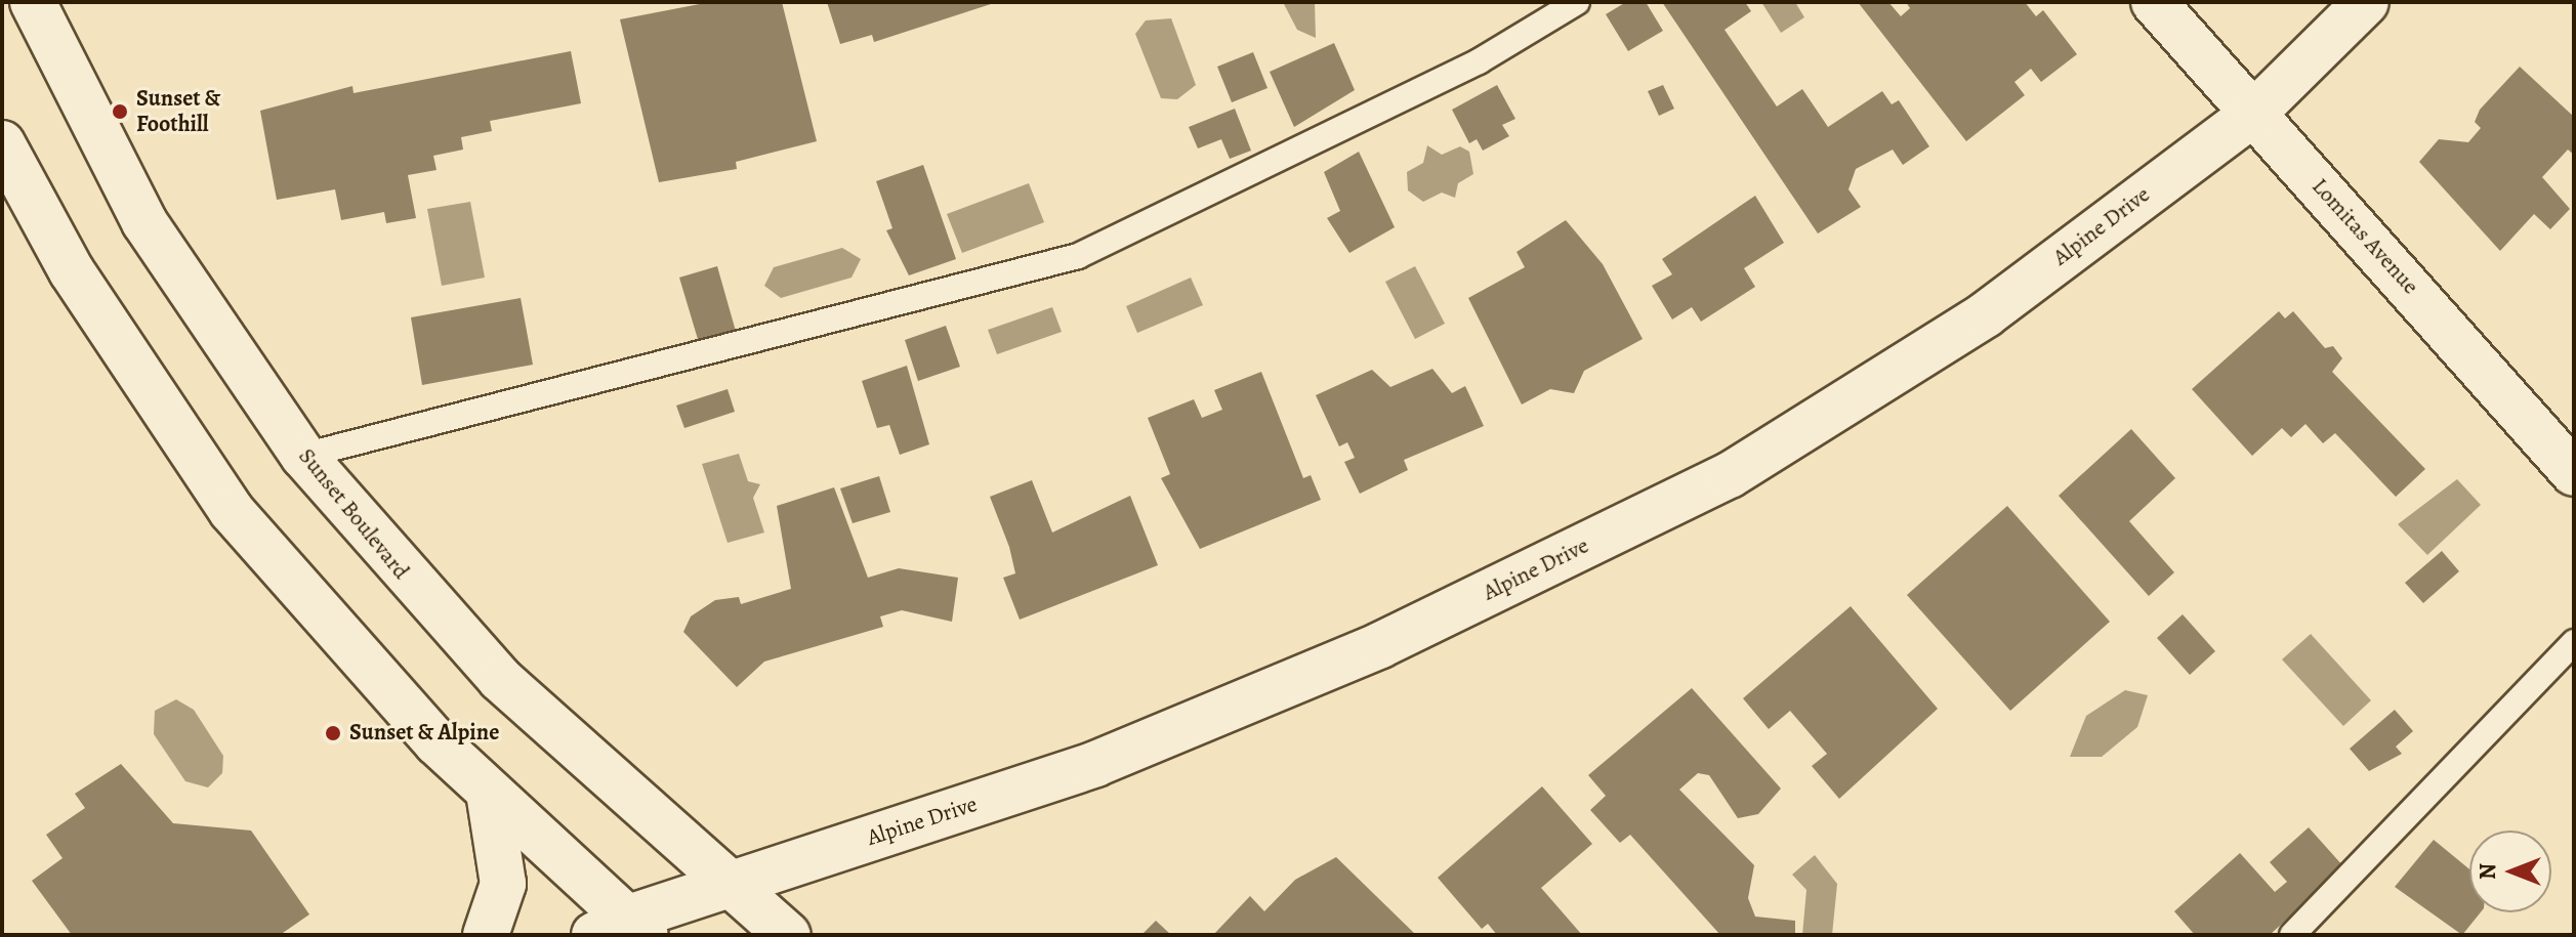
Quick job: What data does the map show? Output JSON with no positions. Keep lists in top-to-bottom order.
{
  "streets": {
    "street": ["Alpine Drive", "Lomitas Avenue", "Sunset Boulevard"]
  },
  "crossings": [
    ["Alpine Drive", "Lomitas Avenue"],
    ["Alpine Drive", "Sunset Boulevard"]
  ],
  "places": ["Sunset & Foothill", "Sunset & Alpine"],
  "north": "left"
}
